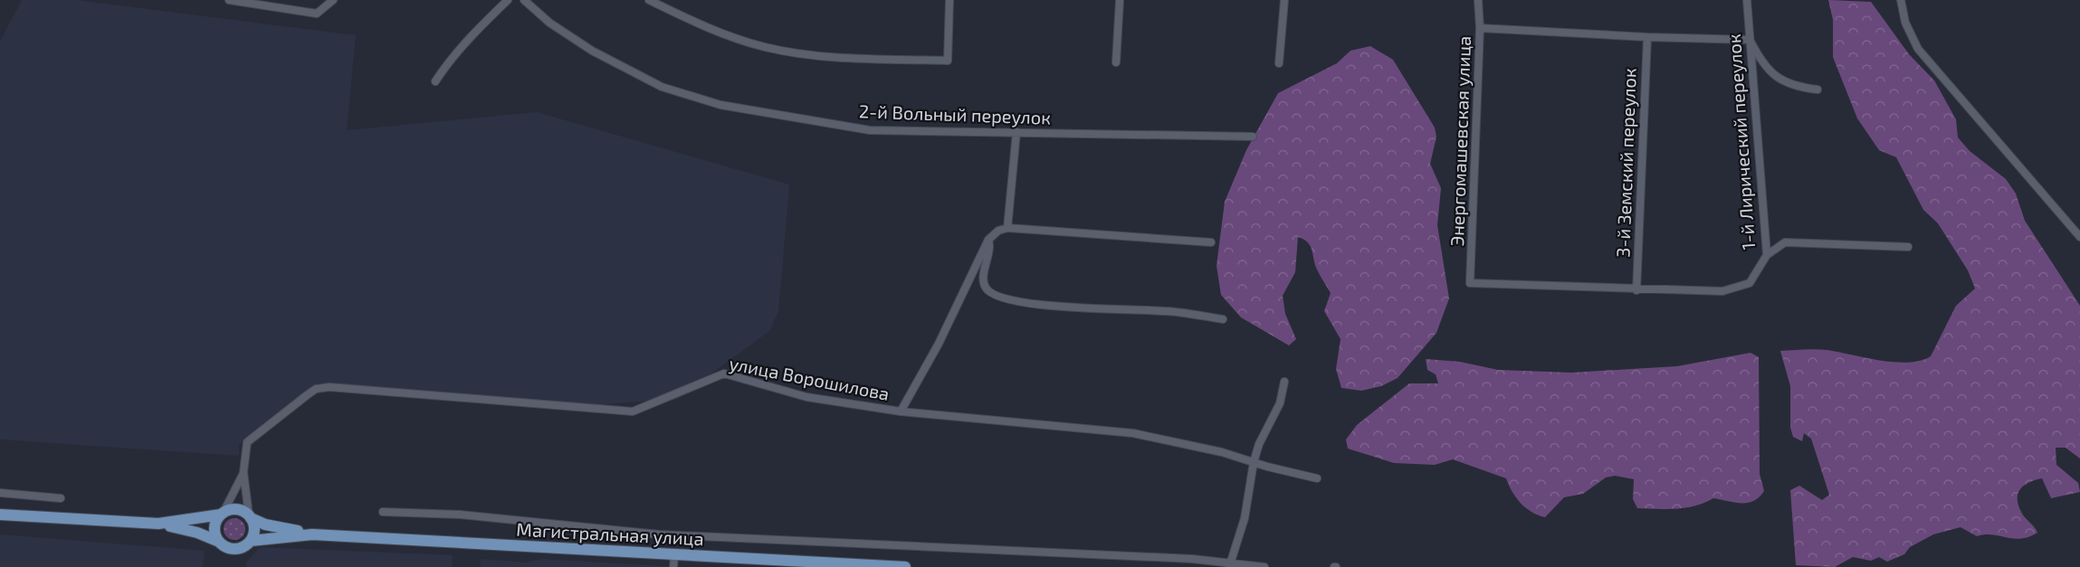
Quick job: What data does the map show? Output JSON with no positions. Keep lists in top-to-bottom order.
{
  "streets": {
    "main road": ["Магистральная улица"],
    "street": [
      "2-й Вольный переулок",
      "Энергомашевская улица",
      "1-й Лирический переулок",
      "3-й Земский переулок",
      "улица Ворошилова"
    ]
  },
  "crossings": [
    ["Энергомашевская улица", "1-й Лирический переулок"],
    ["1-й Лирический переулок", "3-й Земский переулок"]
  ]
}
